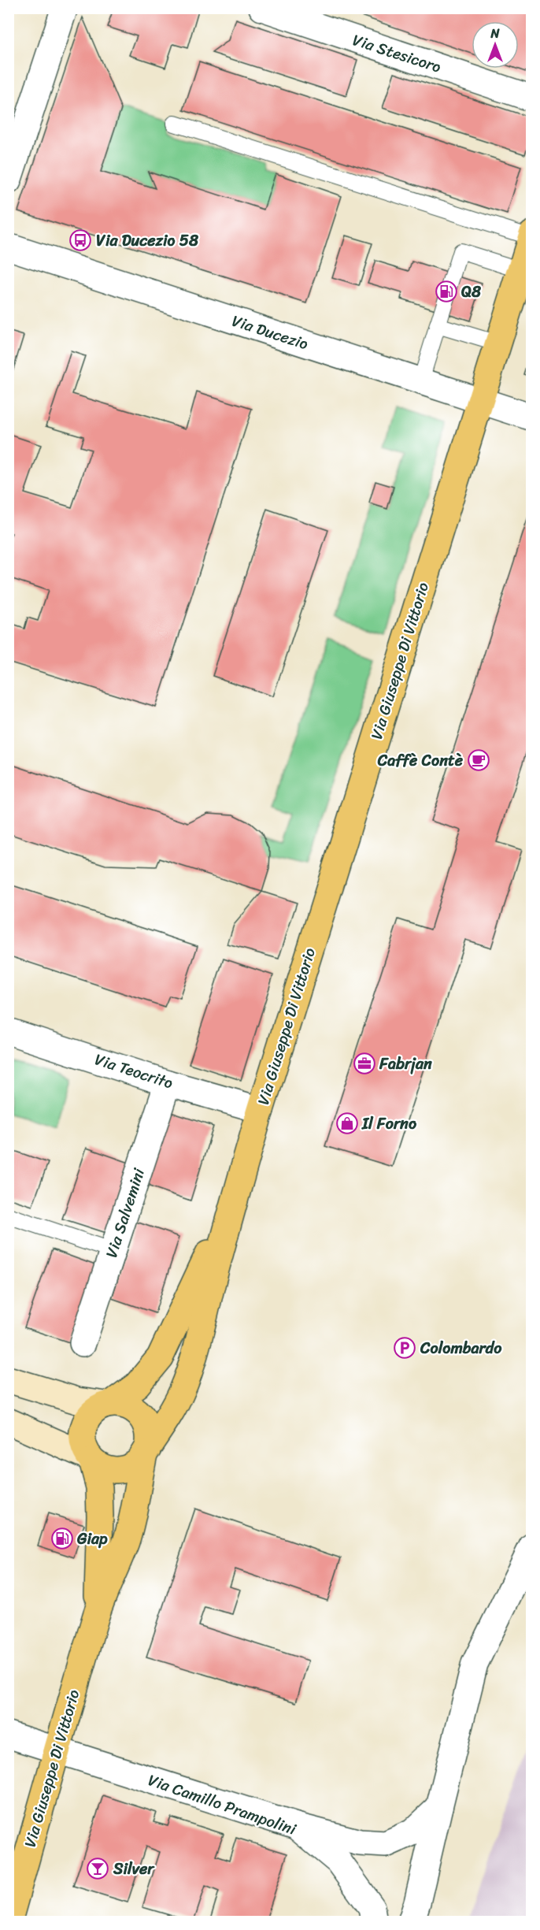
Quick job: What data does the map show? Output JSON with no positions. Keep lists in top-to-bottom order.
{
  "streets": {
    "main road": ["Via Giuseppe Di Vittorio"],
    "street": [
      "Via Stesicoro",
      "Via Ducezio",
      "Via Teocrito",
      "Via Salvemini",
      "Via Camillo Prampolini"
    ]
  },
  "crossings": [
    ["Via Ducezio", "Via Giuseppe Di Vittorio"],
    ["Via Giuseppe Di Vittorio", "Via Teocrito"],
    ["Via Giuseppe Di Vittorio", "Via Camillo Prampolini"],
    ["Via Teocrito", "Via Salvemini"]
  ],
  "places": {
    "bus stop": ["Via Ducezio 58"],
    "fuel station": ["Q8", "Giap"],
    "cafe": ["Caffè Contè"],
    "office": ["Fabrjan"],
    "shop": ["Il Forno"],
    "parking": ["Colombardo"],
    "bar": ["Silver"]
  },
  "north": "top"
}
